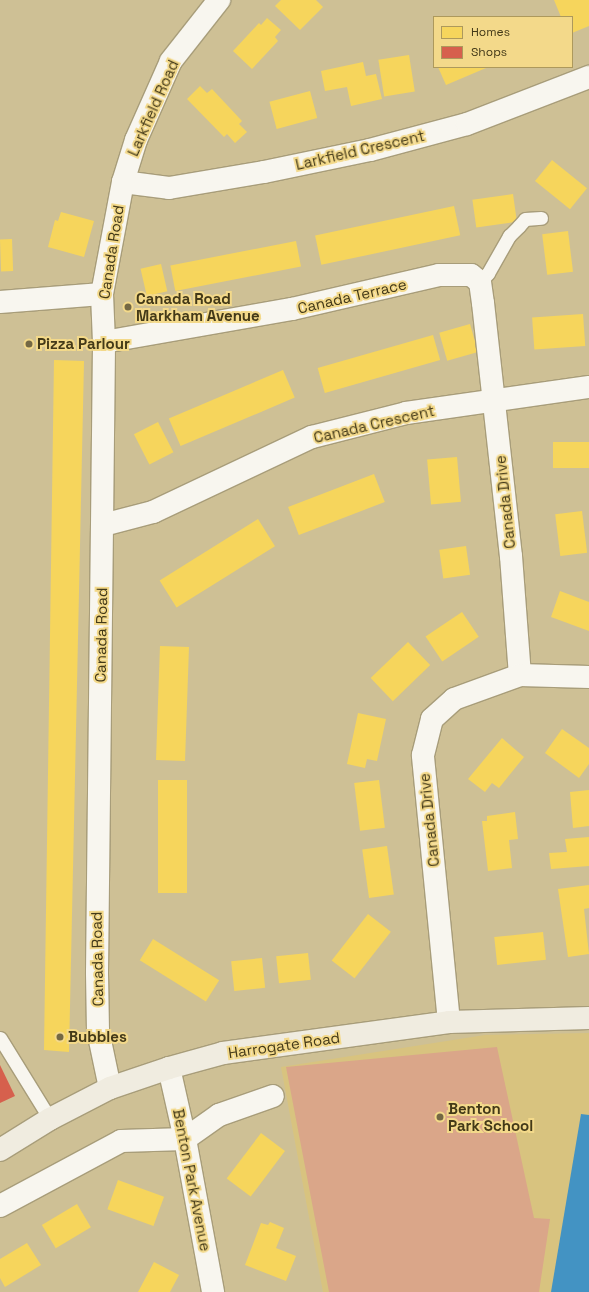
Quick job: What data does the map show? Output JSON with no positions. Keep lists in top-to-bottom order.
{
  "streets": {
    "main road": ["Harrogate Road"],
    "street": [
      "Larkfield Road",
      "Larkfield Crescent",
      "Canada Road",
      "Canada Terrace",
      "Canada Crescent",
      "Canada Drive",
      "Benton Park Avenue"
    ]
  },
  "crossings": [
    ["Larkfield Road", "Larkfield Crescent"],
    ["Larkfield Road", "Canada Road"],
    ["Larkfield Crescent", "Canada Road"],
    ["Canada Road", "Canada Terrace"],
    ["Canada Road", "Canada Crescent"],
    ["Canada Road", "Harrogate Road"],
    ["Canada Crescent", "Canada Drive"],
    ["Canada Drive", "Harrogate Road"],
    ["Harrogate Road", "Benton Park Avenue"]
  ],
  "places": [
    "Canada Road Markham Avenue",
    "Pizza Parlour",
    "Bubbles",
    "Benton Park School"
  ],
  "legend": ["Homes", "Shops"]
}
